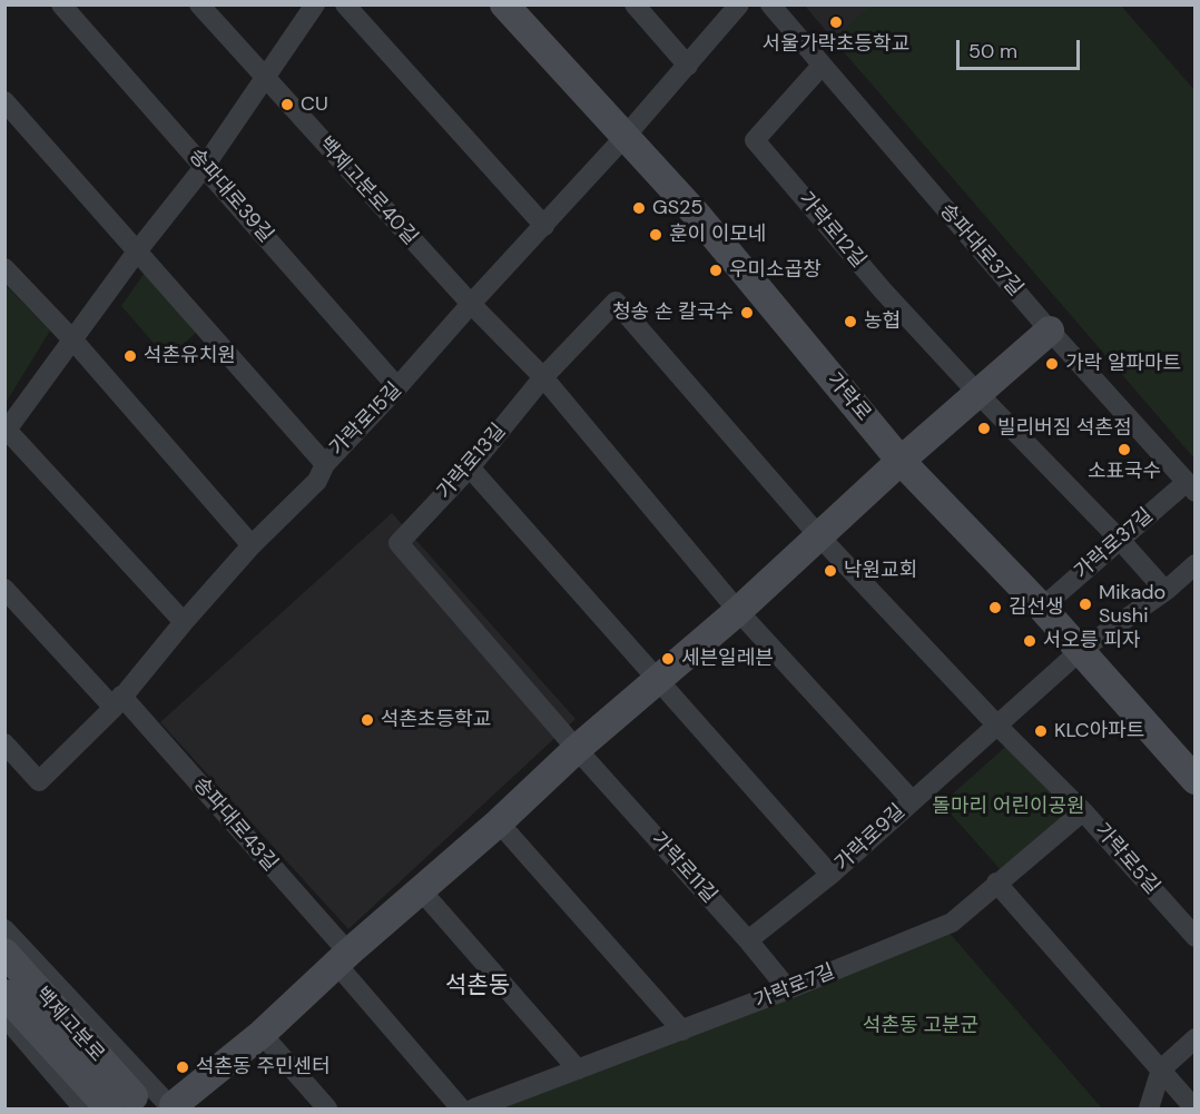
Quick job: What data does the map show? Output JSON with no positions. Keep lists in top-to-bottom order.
{
  "streets": {
    "street": [
      "백제고분로40길",
      "송파대로39길",
      "가락로12길",
      "송파대로37길",
      "가락로",
      "가락로15길",
      "가락로13길",
      "가락로37길",
      "송파대로43길",
      "가락로9길",
      "가락로5길",
      "가락로11길",
      "가락로7길",
      "백제고분로"
    ]
  },
  "crossings": [
    ["백제고분로40길", "가락로15길"],
    ["송파대로39길", "가락로15길"],
    ["가락로12길", "송파대로37길"],
    ["가락로12길", "가락로37길"],
    ["송파대로37길", "가락로37길"],
    ["가락로", "가락로15길"],
    ["가락로", "가락로37길"],
    ["가락로", "가락로9길"],
    ["가락로15길", "송파대로43길"],
    ["가락로13길", "가락로11길"],
    ["가락로9길", "가락로5길"],
    ["가락로9길", "가락로11길"],
    ["가락로5길", "가락로7길"],
    ["가락로11길", "가락로7길"]
  ],
  "districts": ["석촌동"],
  "parks": ["돌마리 어린이공원", "석촌동 고분군"],
  "places": [
    "서울가락초등학교",
    "CU",
    "GS25",
    "훈이 이모네",
    "우미소곱창",
    "청송 손 칼국수",
    "농협",
    "석촌유치원",
    "가락 알파마트",
    "빌리버짐 석촌점",
    "소표국수",
    "낙원교회",
    "Mikado Sushi",
    "김선생",
    "서오릉 피자",
    "세븐일레븐",
    "석촌초등학교",
    "KLC아파트",
    "석촌동 주민센터"
  ],
  "scale_bar": "50 m"
}
